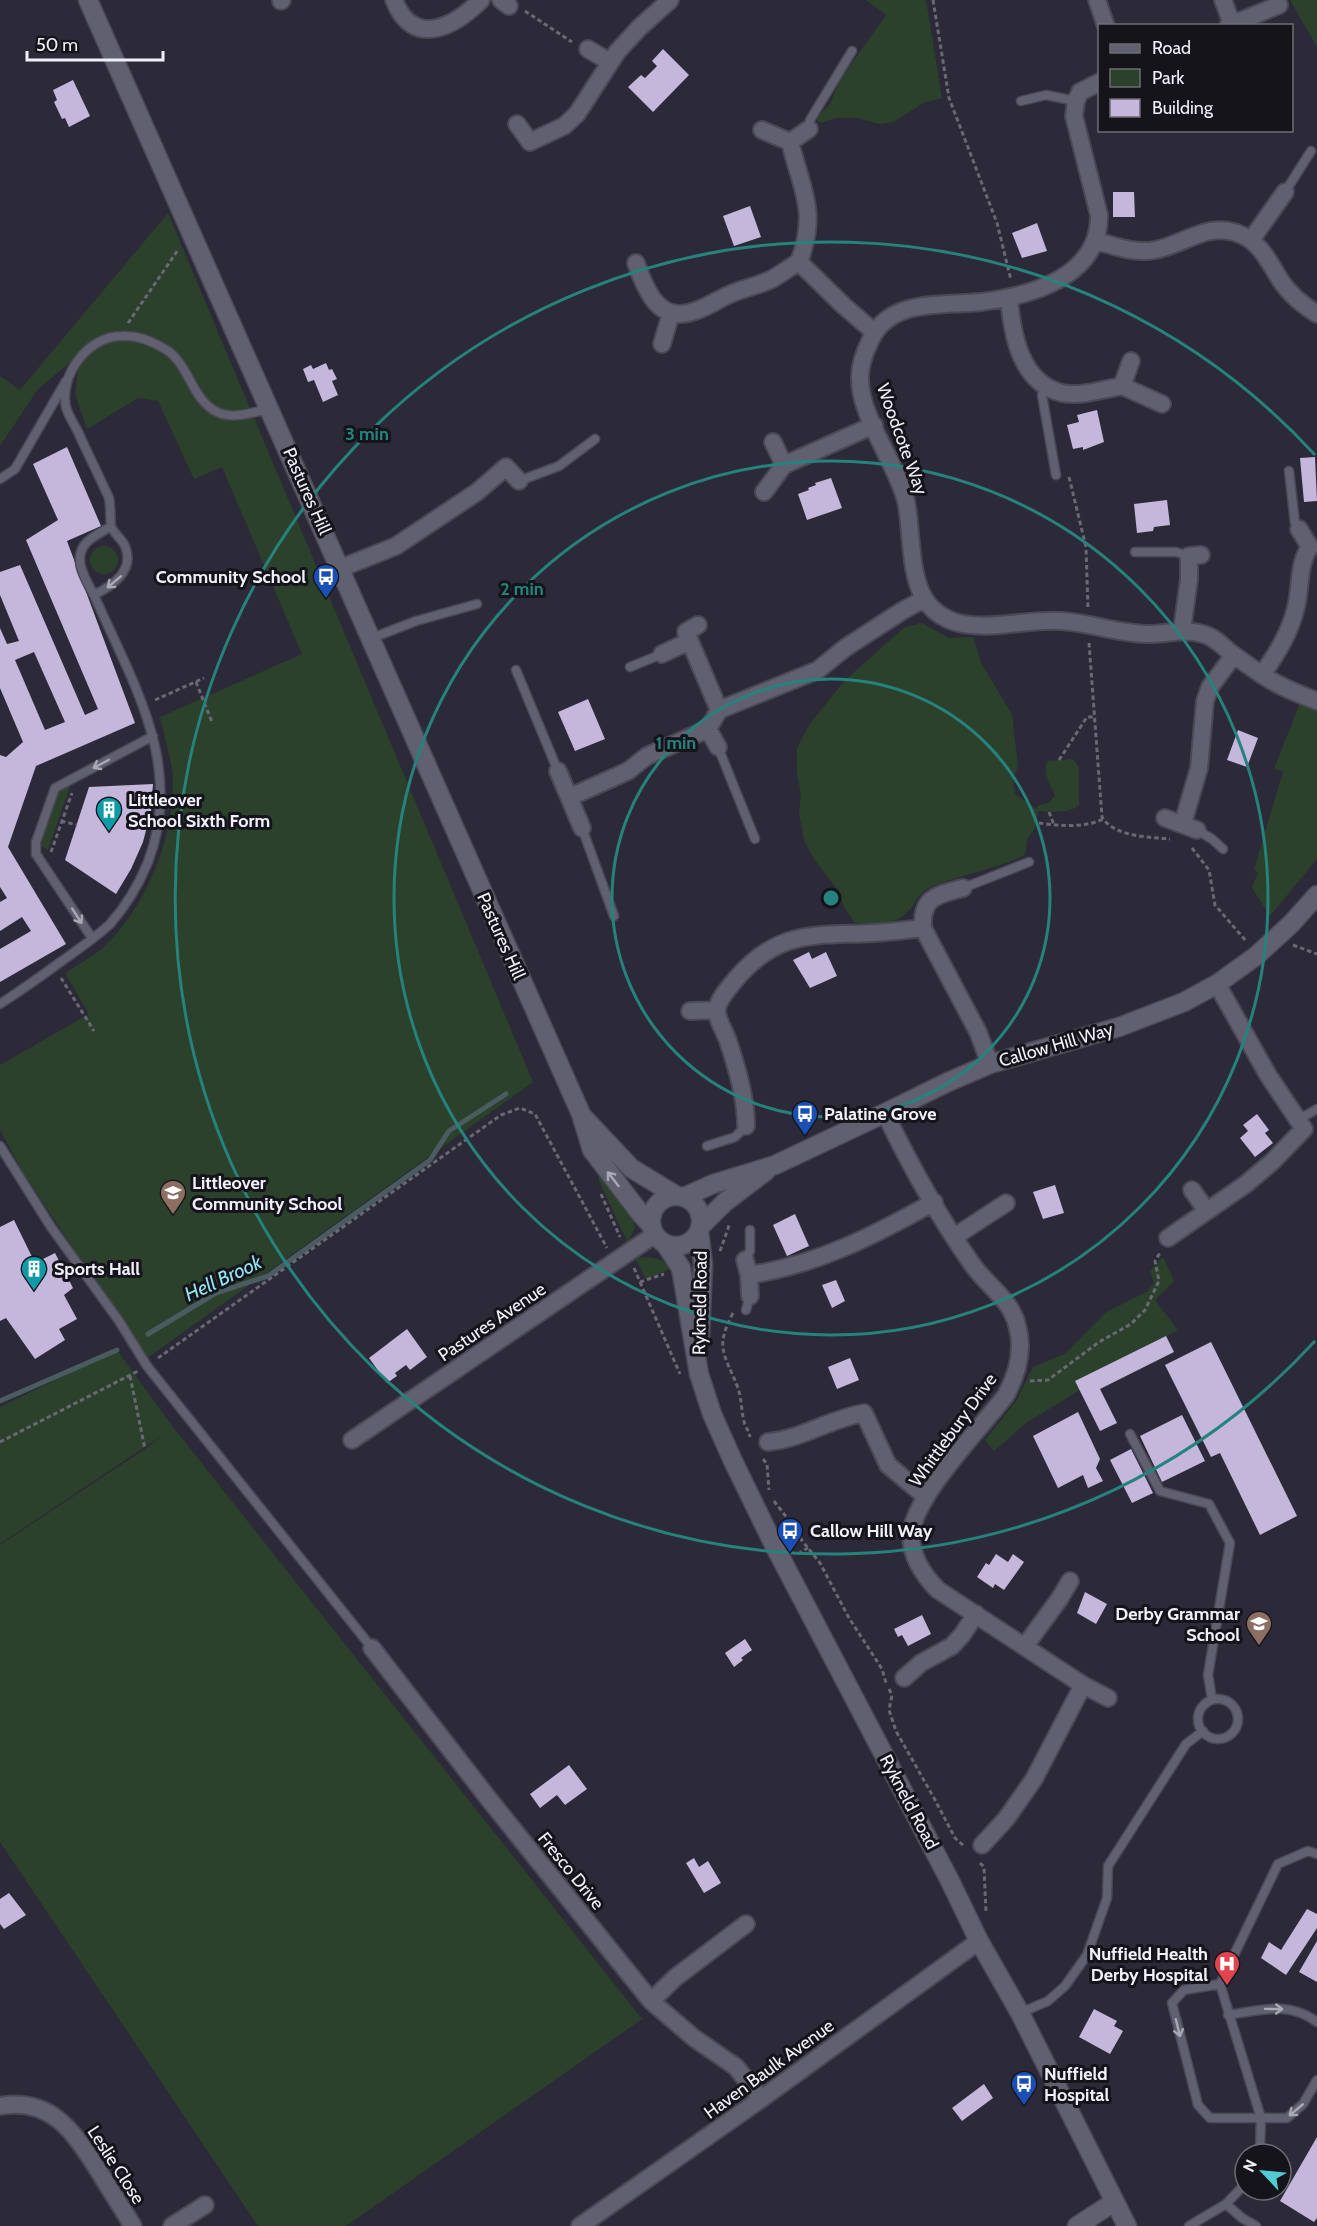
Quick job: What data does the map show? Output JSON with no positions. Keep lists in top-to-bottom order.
{
  "streets": {
    "street": [
      "Woodcote Way",
      "Pastures Hill",
      "Callow Hill Way",
      "Rykneld Road",
      "Pastures Avenue",
      "Whittlebury Drive",
      "Fresco Drive",
      "Haven Baulk Avenue",
      "Leslie Close"
    ]
  },
  "crossings": [
    ["Pastures Hill", "Callow Hill Way"],
    ["Pastures Hill", "Rykneld Road"],
    ["Pastures Hill", "Pastures Avenue"],
    ["Callow Hill Way", "Rykneld Road"],
    ["Callow Hill Way", "Pastures Avenue"],
    ["Callow Hill Way", "Whittlebury Drive"],
    ["Rykneld Road", "Pastures Avenue"],
    ["Rykneld Road", "Haven Baulk Avenue"],
    ["Fresco Drive", "Haven Baulk Avenue"]
  ],
  "water": ["Hell Brook"],
  "places": {
    "bus stop": [
      "Community School",
      "Palatine Grove",
      "Callow Hill Way",
      "Nuffield Hospital"
    ],
    "building": ["Littleover School Sixth Form", "Sports Hall"],
    "school or university": ["Littleover Community School", "Derby Grammar School"],
    "hospital": ["Nuffield Health Derby Hospital"]
  },
  "legend": ["Road", "Park", "Building"],
  "scale_bar": "50 m",
  "north": "top left",
  "rings": ["3 min", "2 min", "1 min"]
}
